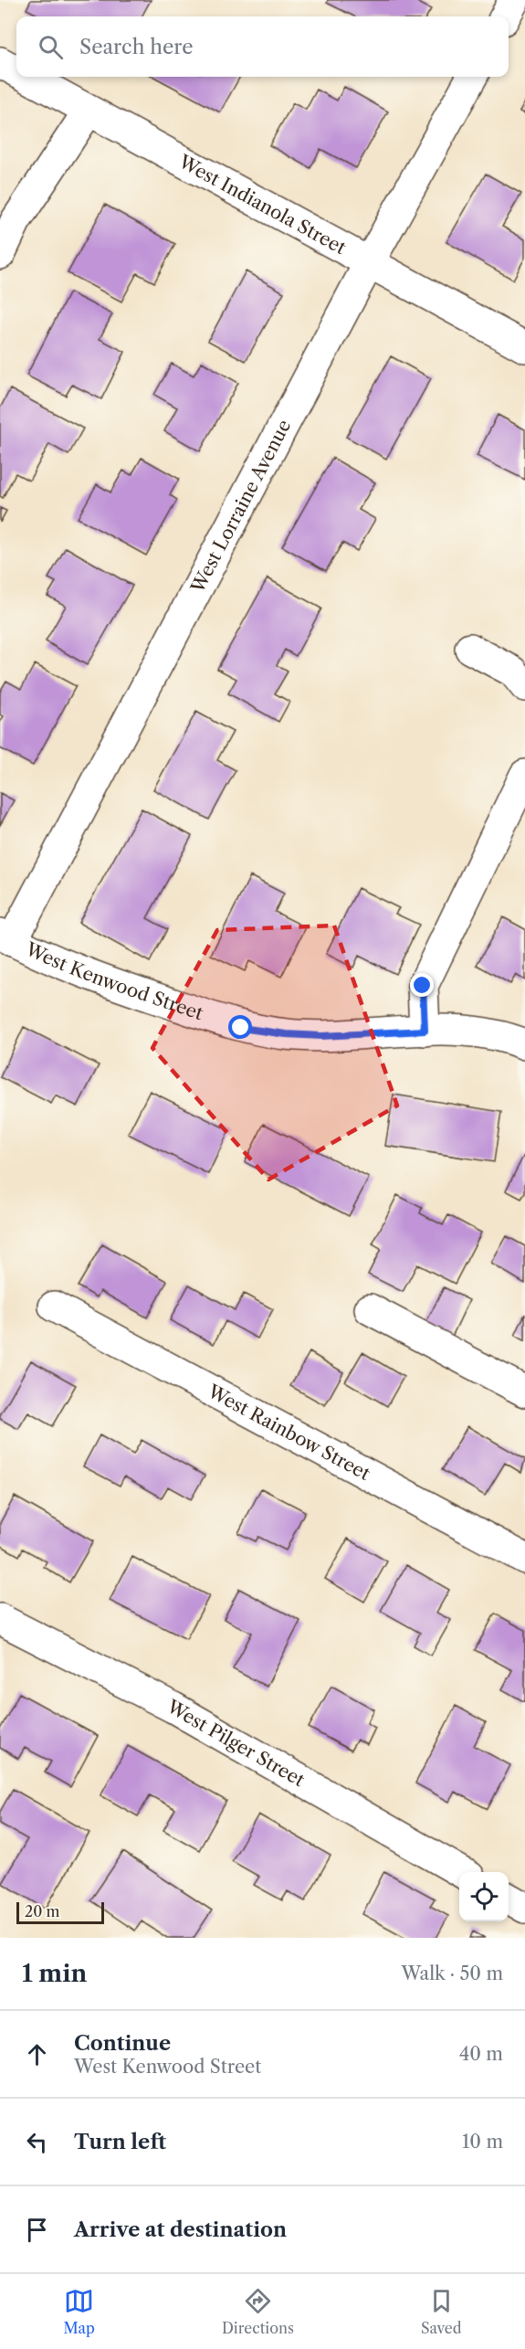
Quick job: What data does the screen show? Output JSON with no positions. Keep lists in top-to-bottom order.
{
  "streets": {
    "street": [
      "West Indianola Street",
      "West Lorraine Avenue",
      "West Kenwood Street",
      "West Rainbow Street",
      "West Pilger Street"
    ]
  },
  "crossings": [
    ["West Indianola Street", "West Lorraine Avenue"],
    ["West Lorraine Avenue", "West Kenwood Street"]
  ],
  "scale_bar": "20 m",
  "page": {
    "search": "Search here",
    "scale": "20 m",
    "heading": ["1 min", "Walk · 50 m"],
    "list": [
      ["Continue", "West Kenwood Street", "40 m"],
      ["Turn left", "10 m"],
      "Arrive at destination"
    ],
    "nav": ["Map", "Directions", "Saved"]
  }
}
